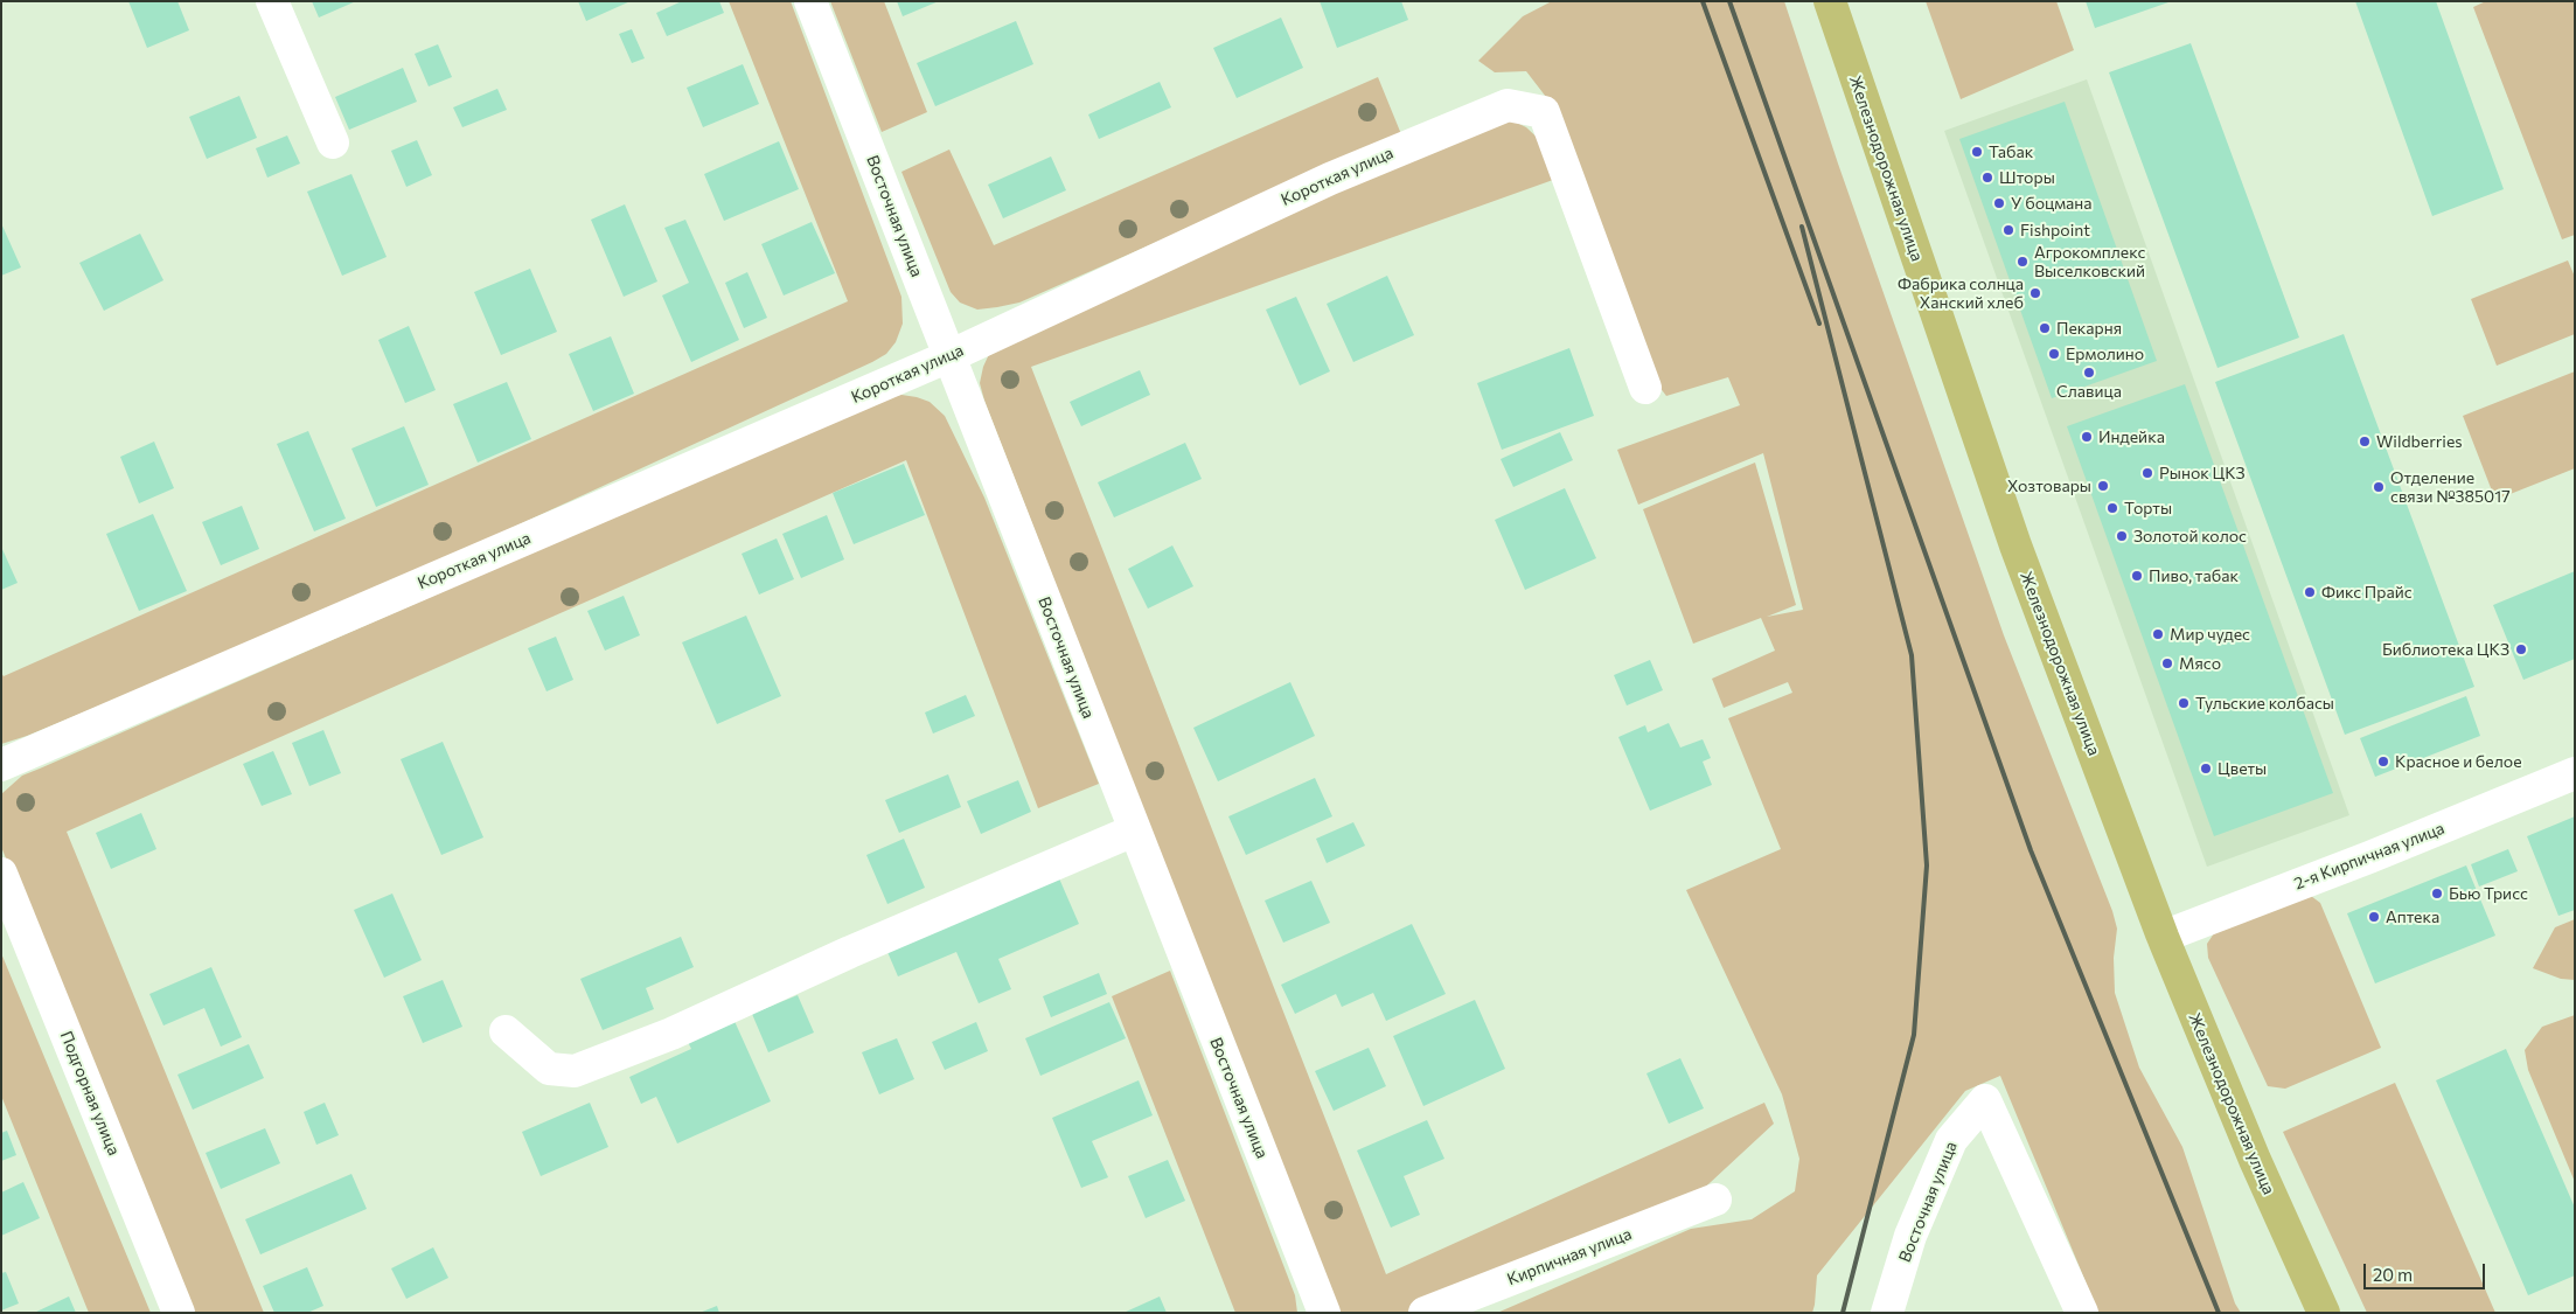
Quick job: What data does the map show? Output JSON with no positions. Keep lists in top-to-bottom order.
{
  "streets": {
    "main road": ["Железнодорожная улица"],
    "street": [
      "Короткая улица",
      "Восточная улица",
      "2-я Кирпичная улица",
      "Подгорная улица",
      "Кирпичная улица"
    ]
  },
  "crossings": [
    ["Железнодорожная улица", "2-я Кирпичная улица"],
    ["Короткая улица", "Восточная улица"]
  ],
  "places": [
    "Табак",
    "Шторы",
    "У боцмана",
    "Fishpoint",
    "Агрокомплекс Выселковский",
    "Фабрика солнца Ханский хлеб",
    "Пекарня",
    "Ермолино",
    "Славица",
    "Индейка",
    "Wildberries",
    "Рынок ЦКЗ",
    "Хозтовары",
    "Отделение связи №385017",
    "Торты",
    "Золотой колос",
    "Пиво, табак",
    "Фикс Прайс",
    "Мир чудес",
    "Библиотека ЦКЗ",
    "Мясо",
    "Тульские колбасы",
    "Красное и белое",
    "Цветы",
    "Бью Трисс",
    "Аптека"
  ],
  "scale_bar": "20 m"
}
